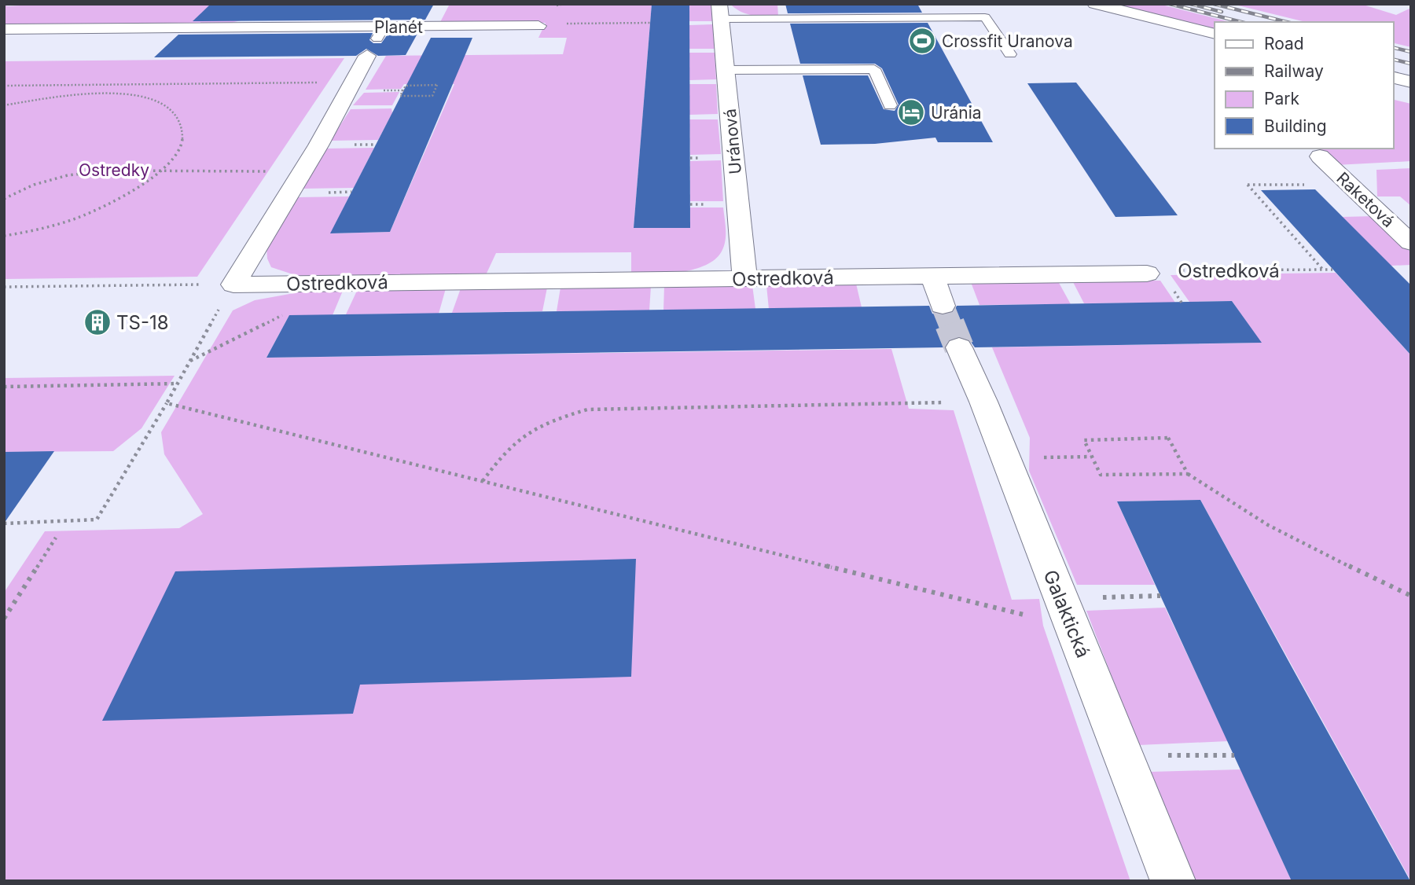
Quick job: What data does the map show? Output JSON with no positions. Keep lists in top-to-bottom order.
{
  "streets": {
    "street": [
      "Planét",
      "Uránová",
      "Raketová",
      "Ostredková",
      "Galaktická"
    ]
  },
  "crossings": [
    ["Uránová", "Ostredková"]
  ],
  "parks": ["Ostredky"],
  "places": {
    "sports": ["Crossfit Uranova"],
    "hotel": ["Uránia"],
    "building": ["TS-18"]
  },
  "legend": [
    "Road",
    "Railway",
    "Park",
    "Building"
  ]
}
